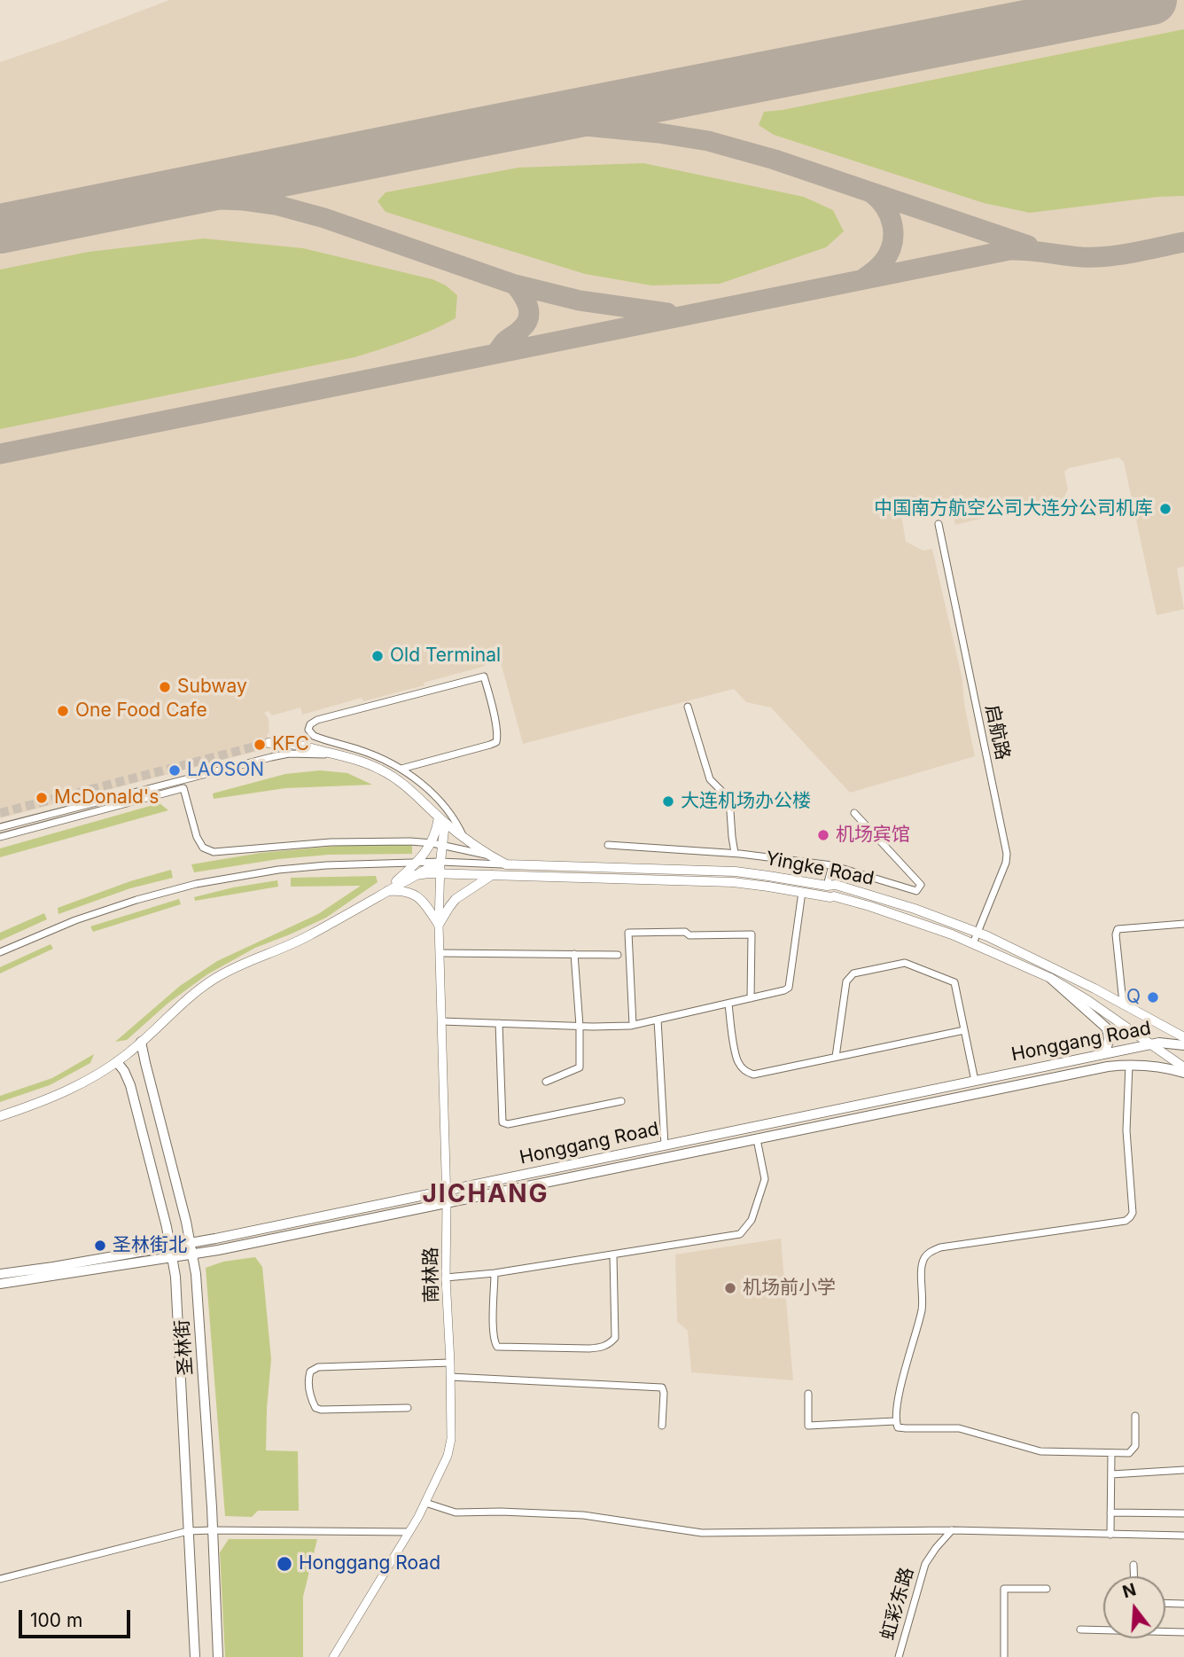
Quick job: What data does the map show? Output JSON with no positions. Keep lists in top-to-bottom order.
{
  "streets": {
    "highway": ["Honggang Road", "圣林街"],
    "main road": ["Yingke Road"],
    "street": ["启航路", "南林路", "虹彩东路"]
  },
  "crossings": [
    ["启航路", "Yingke Road"],
    ["Yingke Road", "Honggang Road"],
    ["Yingke Road", "南林路"],
    ["Honggang Road", "南林路"],
    ["Honggang Road", "圣林街"]
  ],
  "districts": ["JICHANG"],
  "places": [
    "中国南方航空公司大连分公司机库",
    "Old Terminal",
    "Subway",
    "One Food Cafe",
    "KFC",
    "LAOSON",
    "McDonald's",
    "大连机场办公楼",
    "机场宾馆",
    "Q",
    "圣林街北",
    "机场前小学",
    "Honggang Road"
  ],
  "scale_bar": "100 m",
  "north": "top"
}
